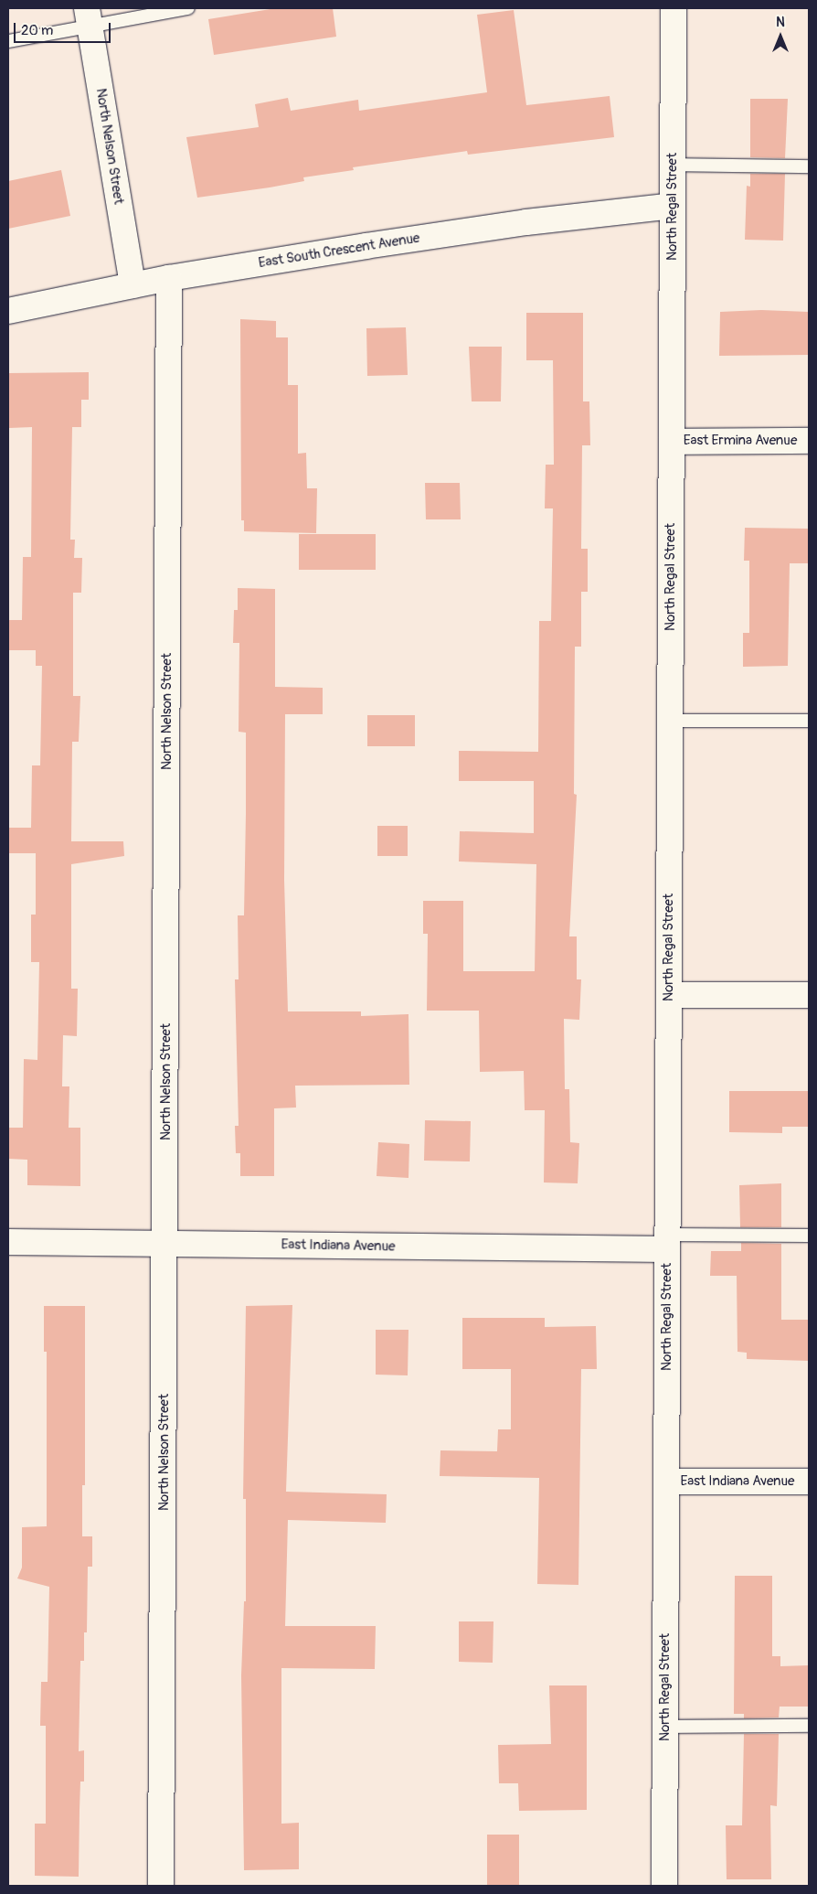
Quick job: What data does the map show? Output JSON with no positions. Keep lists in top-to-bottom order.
{
  "streets": {
    "street": [
      "North Nelson Street",
      "North Regal Street",
      "East South Crescent Avenue",
      "East Ermina Avenue",
      "East Indiana Avenue"
    ]
  },
  "crossings": [
    ["North Nelson Street", "East South Crescent Avenue"],
    ["North Nelson Street", "East Indiana Avenue"],
    ["North Regal Street", "East South Crescent Avenue"],
    ["North Regal Street", "East Ermina Avenue"],
    ["North Regal Street", "East Indiana Avenue"]
  ],
  "scale_bar": "20 m",
  "north": "top"
}
